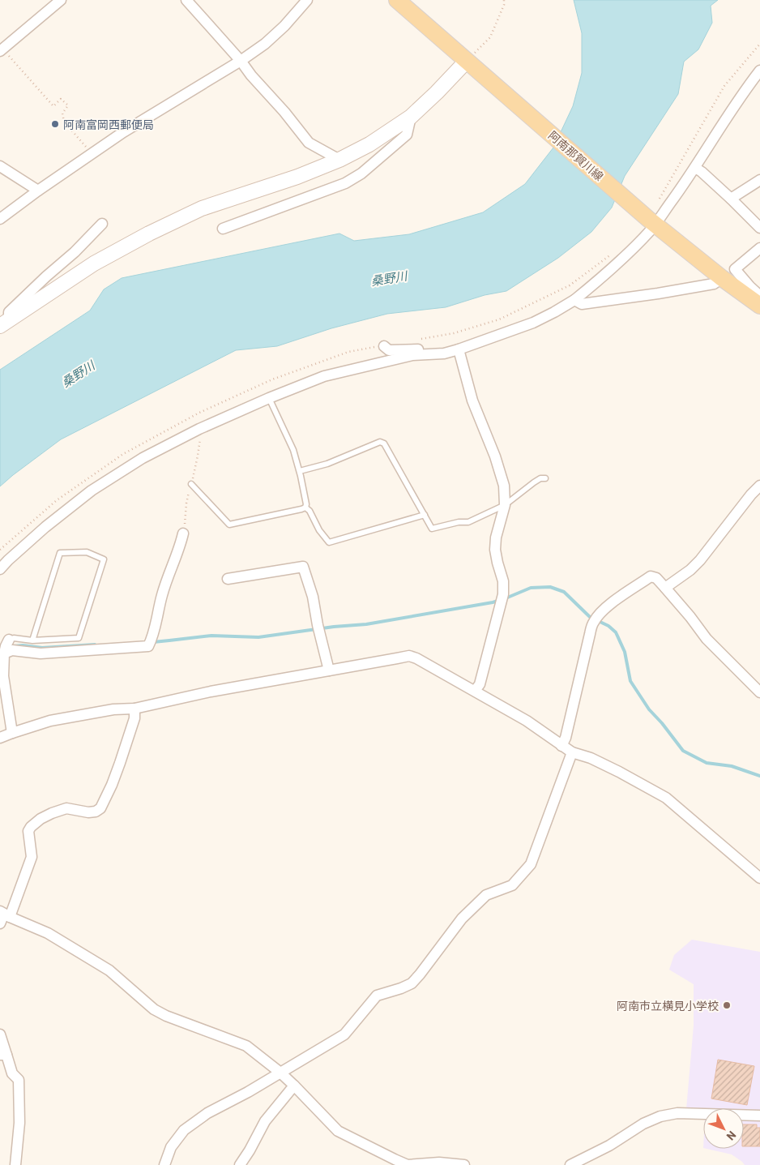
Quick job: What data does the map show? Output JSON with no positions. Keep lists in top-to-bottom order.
{
  "streets": {
    "main road": ["阿南那賀川線"]
  },
  "water": ["桑野川"],
  "places": ["阿南富岡西郵便局", "阿南市立横見小学校"],
  "north": "bottom right"
}
